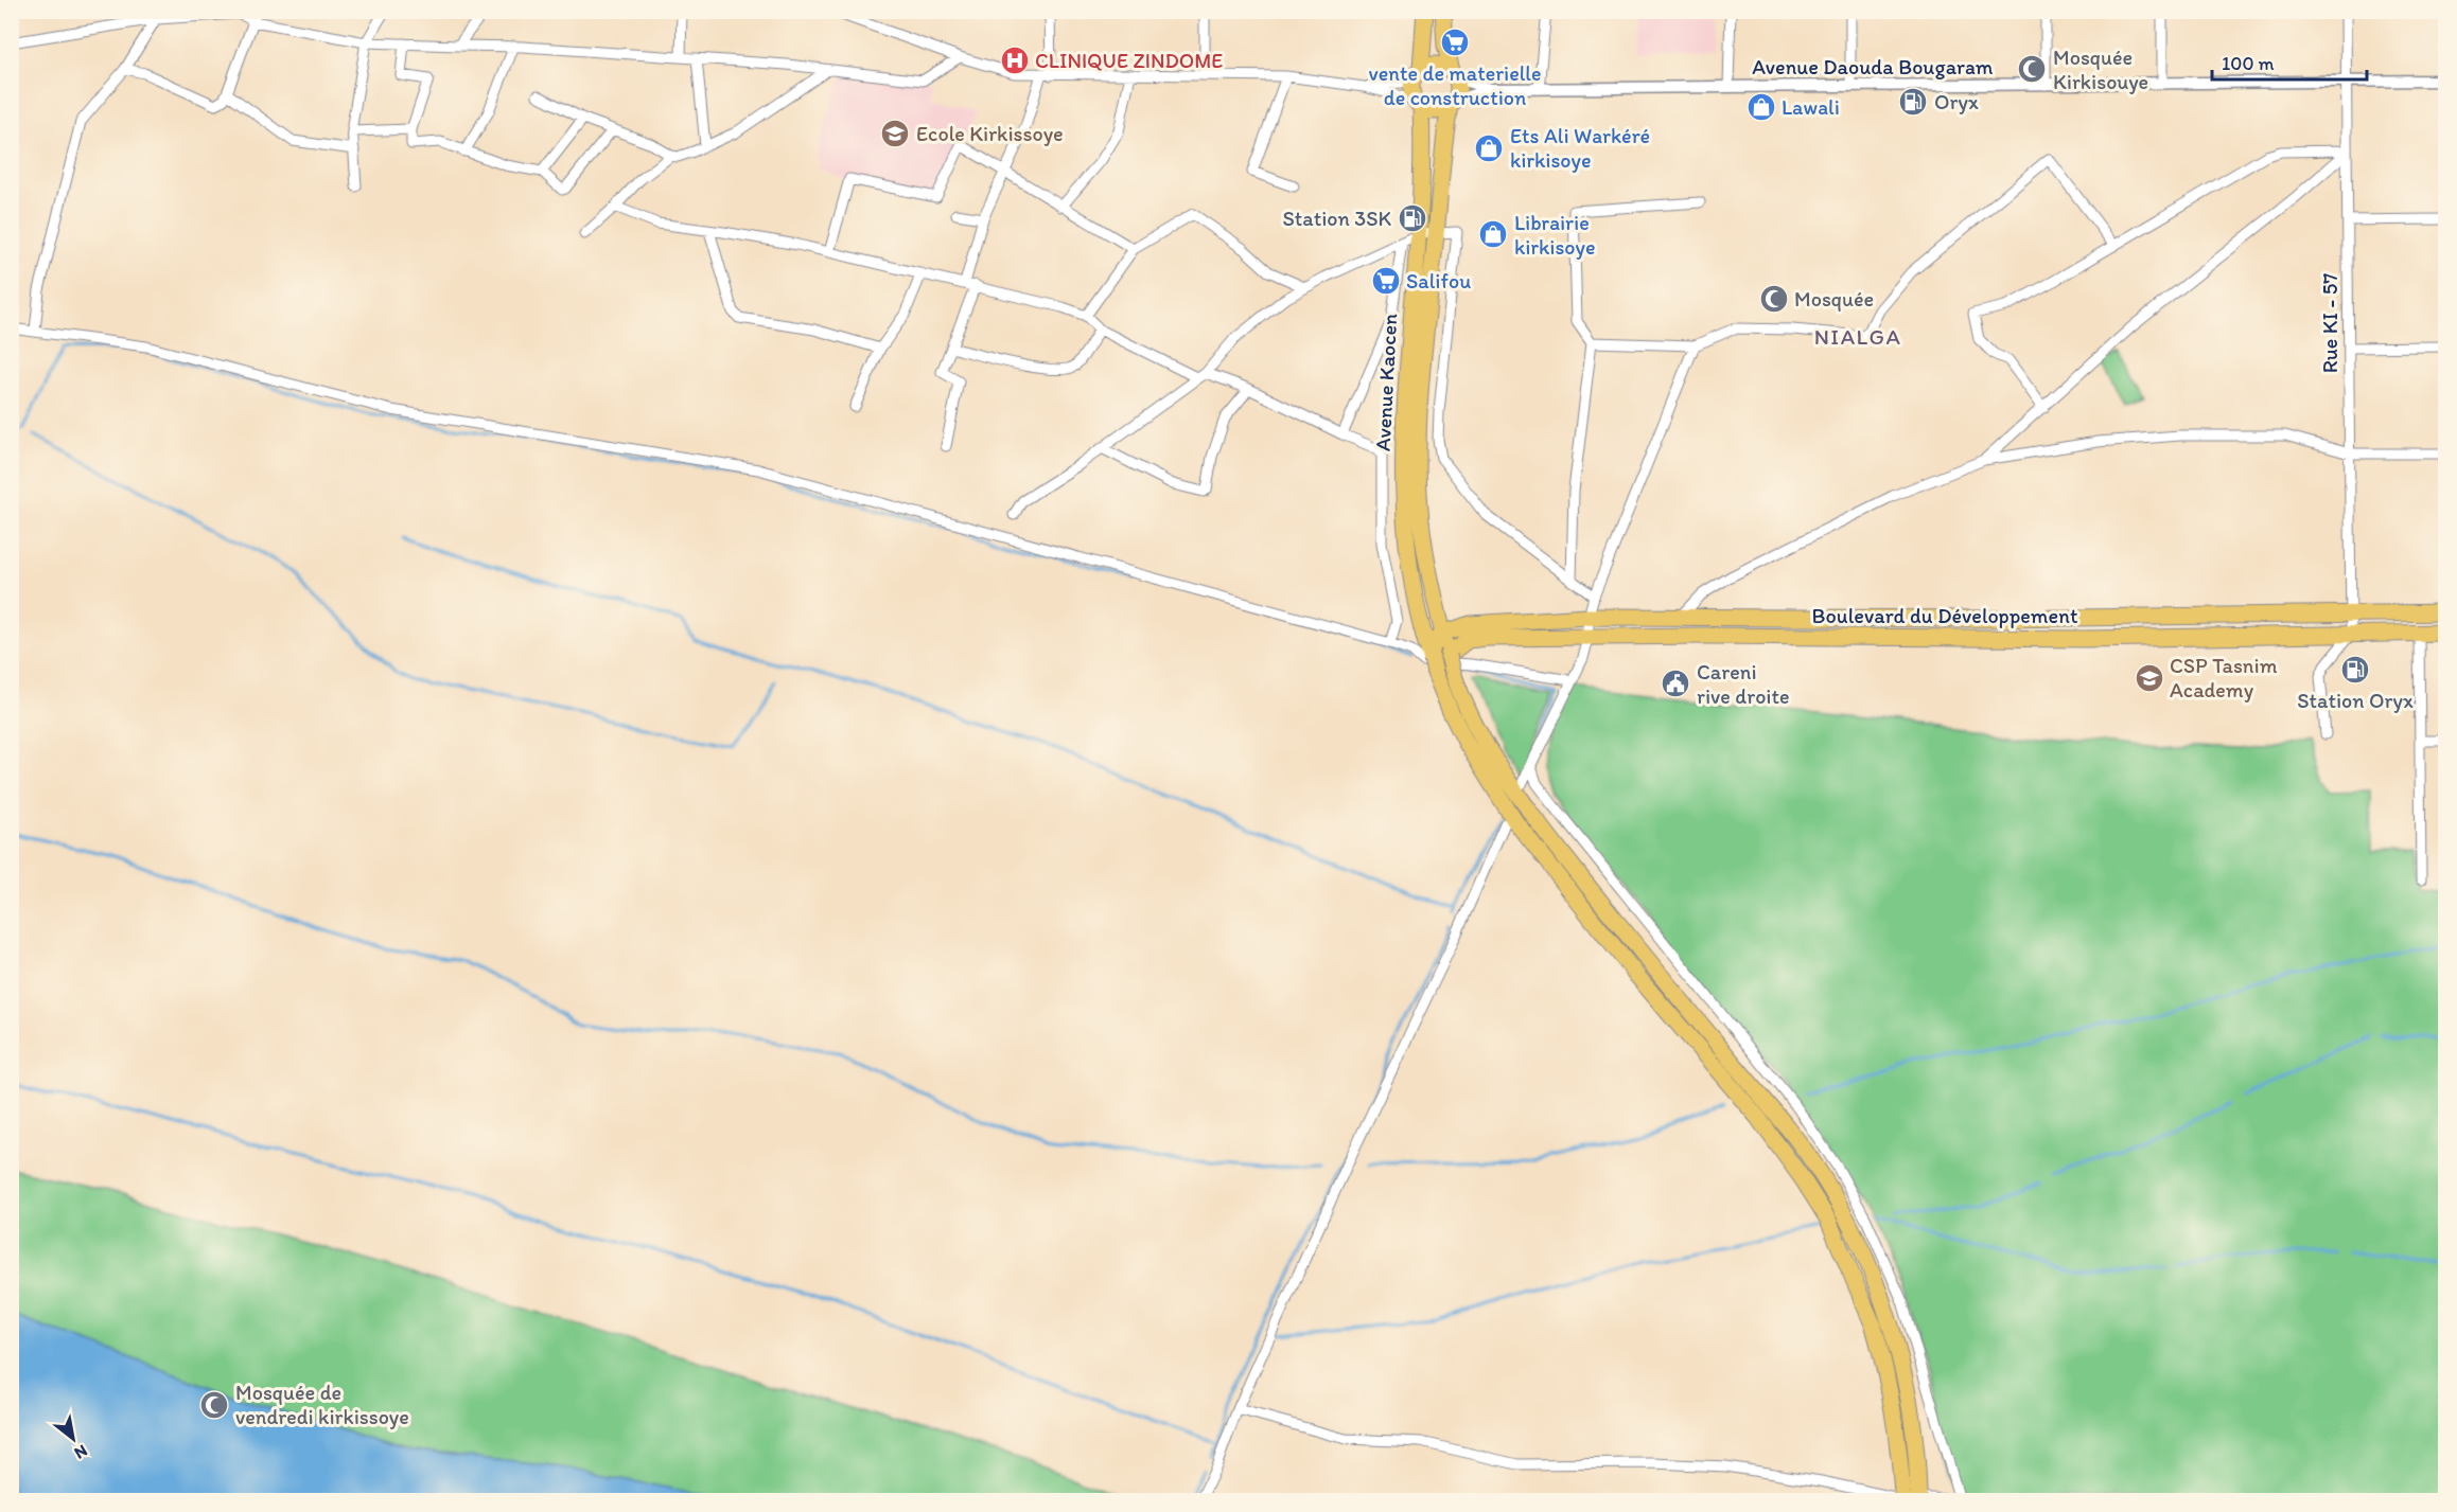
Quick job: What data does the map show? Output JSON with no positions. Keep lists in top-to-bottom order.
{
  "streets": {
    "highway": ["Avenue Kaocen", "Boulevard du Développement"],
    "street": ["Avenue Daouda Bougaram", "Rue KI - 57"]
  },
  "crossings": [
    ["Avenue Daouda Bougaram", "Rue KI - 57"],
    ["Avenue Daouda Bougaram", "Avenue Kaocen"],
    ["Rue KI - 57", "Boulevard du Développement"],
    ["Avenue Kaocen", "Boulevard du Développement"]
  ],
  "districts": ["NIALGA"],
  "places": {
    "supermarket": ["vente de materielle de construction", "Salifou"],
    "hospital": ["CLINIQUE ZINDOME"],
    "mosque": ["Mosquée Kirkisouye", "Mosquée", "Mosquée de vendredi kirkissoye"],
    "fuel station": ["Oryx", "Station 3SK", "Station Oryx"],
    "shop": ["Lawali", "Ets Ali Warkéré kirkisoye", "Librairie kirkisoye"],
    "school or university": ["Ecole Kirkissoye", "CSP Tasnim Academy"],
    "public building": ["Careni rive droite"]
  },
  "scale_bar": "100 m",
  "north": "bottom right"
}
